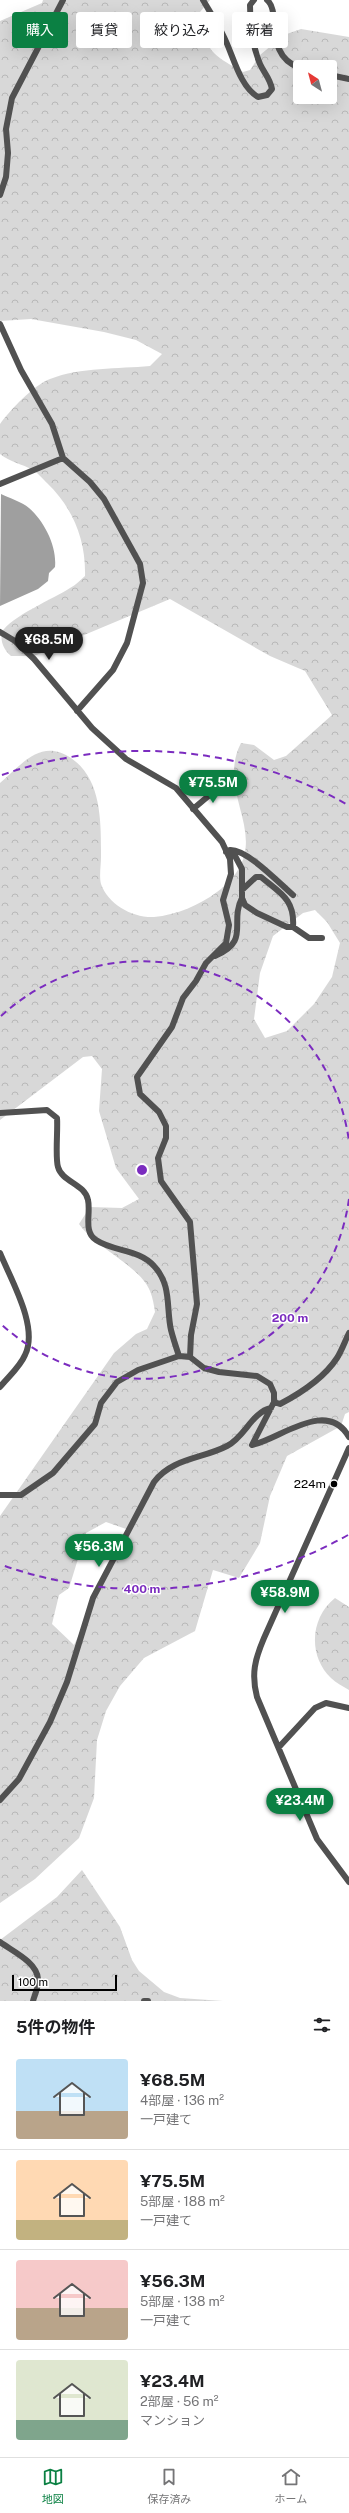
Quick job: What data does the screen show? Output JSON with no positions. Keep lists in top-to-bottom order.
{
  "places": ["224m"],
  "scale_bar": "100 m",
  "north": "top left",
  "page": {
    "chip": [
      "購入",
      "賃貸",
      "絞り込み",
      "新着"
    ],
    "price": [
      "¥68.5M",
      "¥75.5M",
      "¥56.3M",
      "¥58.9M",
      "¥23.4M"
    ],
    "scale": "100 m",
    "heading": "5件の物件",
    "list": [
      {
        "name": "¥68.5M",
        "note": "4部屋 · 136 m² · 一戸建て"
      },
      {
        "name": "¥75.5M",
        "note": "5部屋 · 188 m² · 一戸建て"
      },
      {
        "name": "¥56.3M",
        "note": "5部屋 · 138 m² · 一戸建て"
      },
      {
        "name": "¥23.4M",
        "note": "2部屋 · 56 m² · マンション"
      }
    ],
    "tabs": ["地図", "保存済み", "ホーム"]
  },
  "rings": ["200 m", "400 m"]
}
